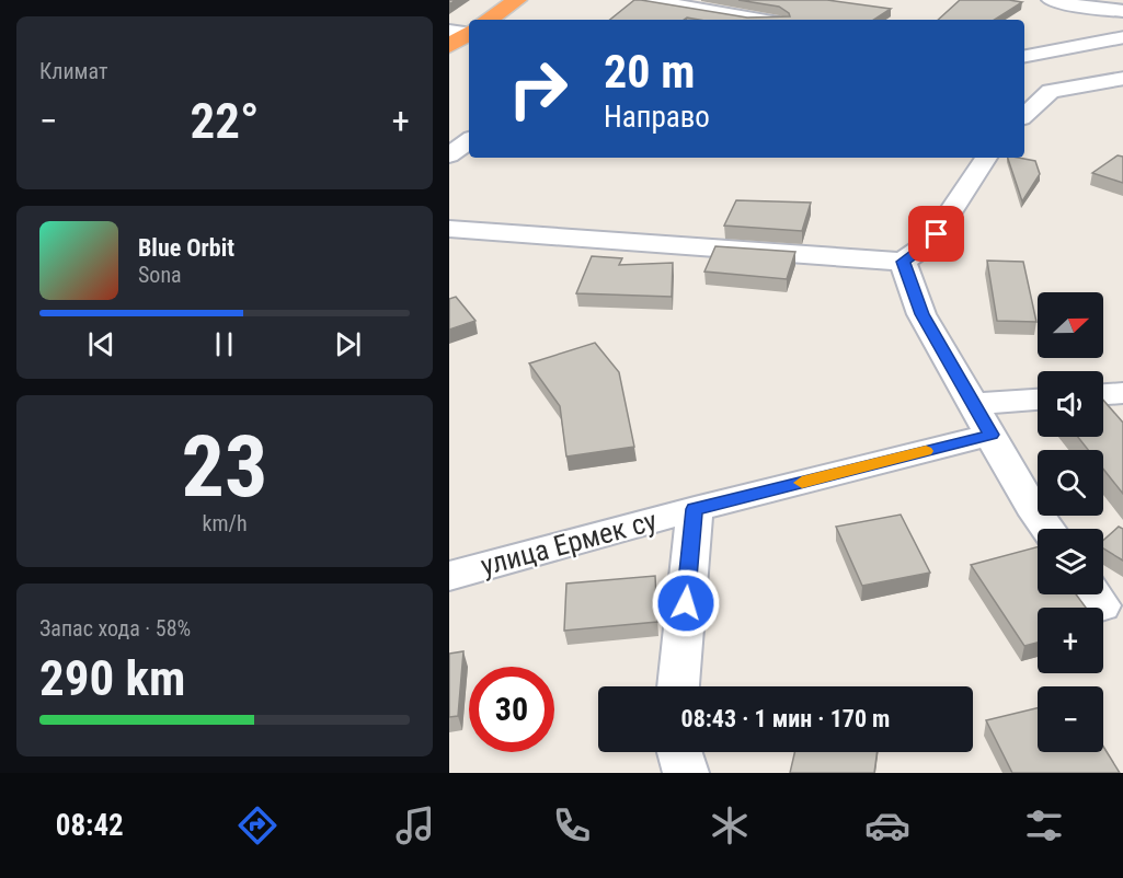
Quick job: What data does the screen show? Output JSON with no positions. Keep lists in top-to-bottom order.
{
  "streets": {
    "street": ["улица Ермек су"]
  },
  "north": "right",
  "page": {
    "tile": [
      "Климат",
      ["23", "km/h"],
      ["Запас хода · 58%", "290 km"]
    ],
    "turn": ["20 m", "Направо"],
    "heat": ["−", "22°", "+"],
    "song": ["Blue Orbit", "Sona"],
    "map_buttons": ["+", "−"],
    "limit": "30",
    "trip": "08:43 · 1 мин · 170 m",
    "tabs": "08:42"
  }
}
